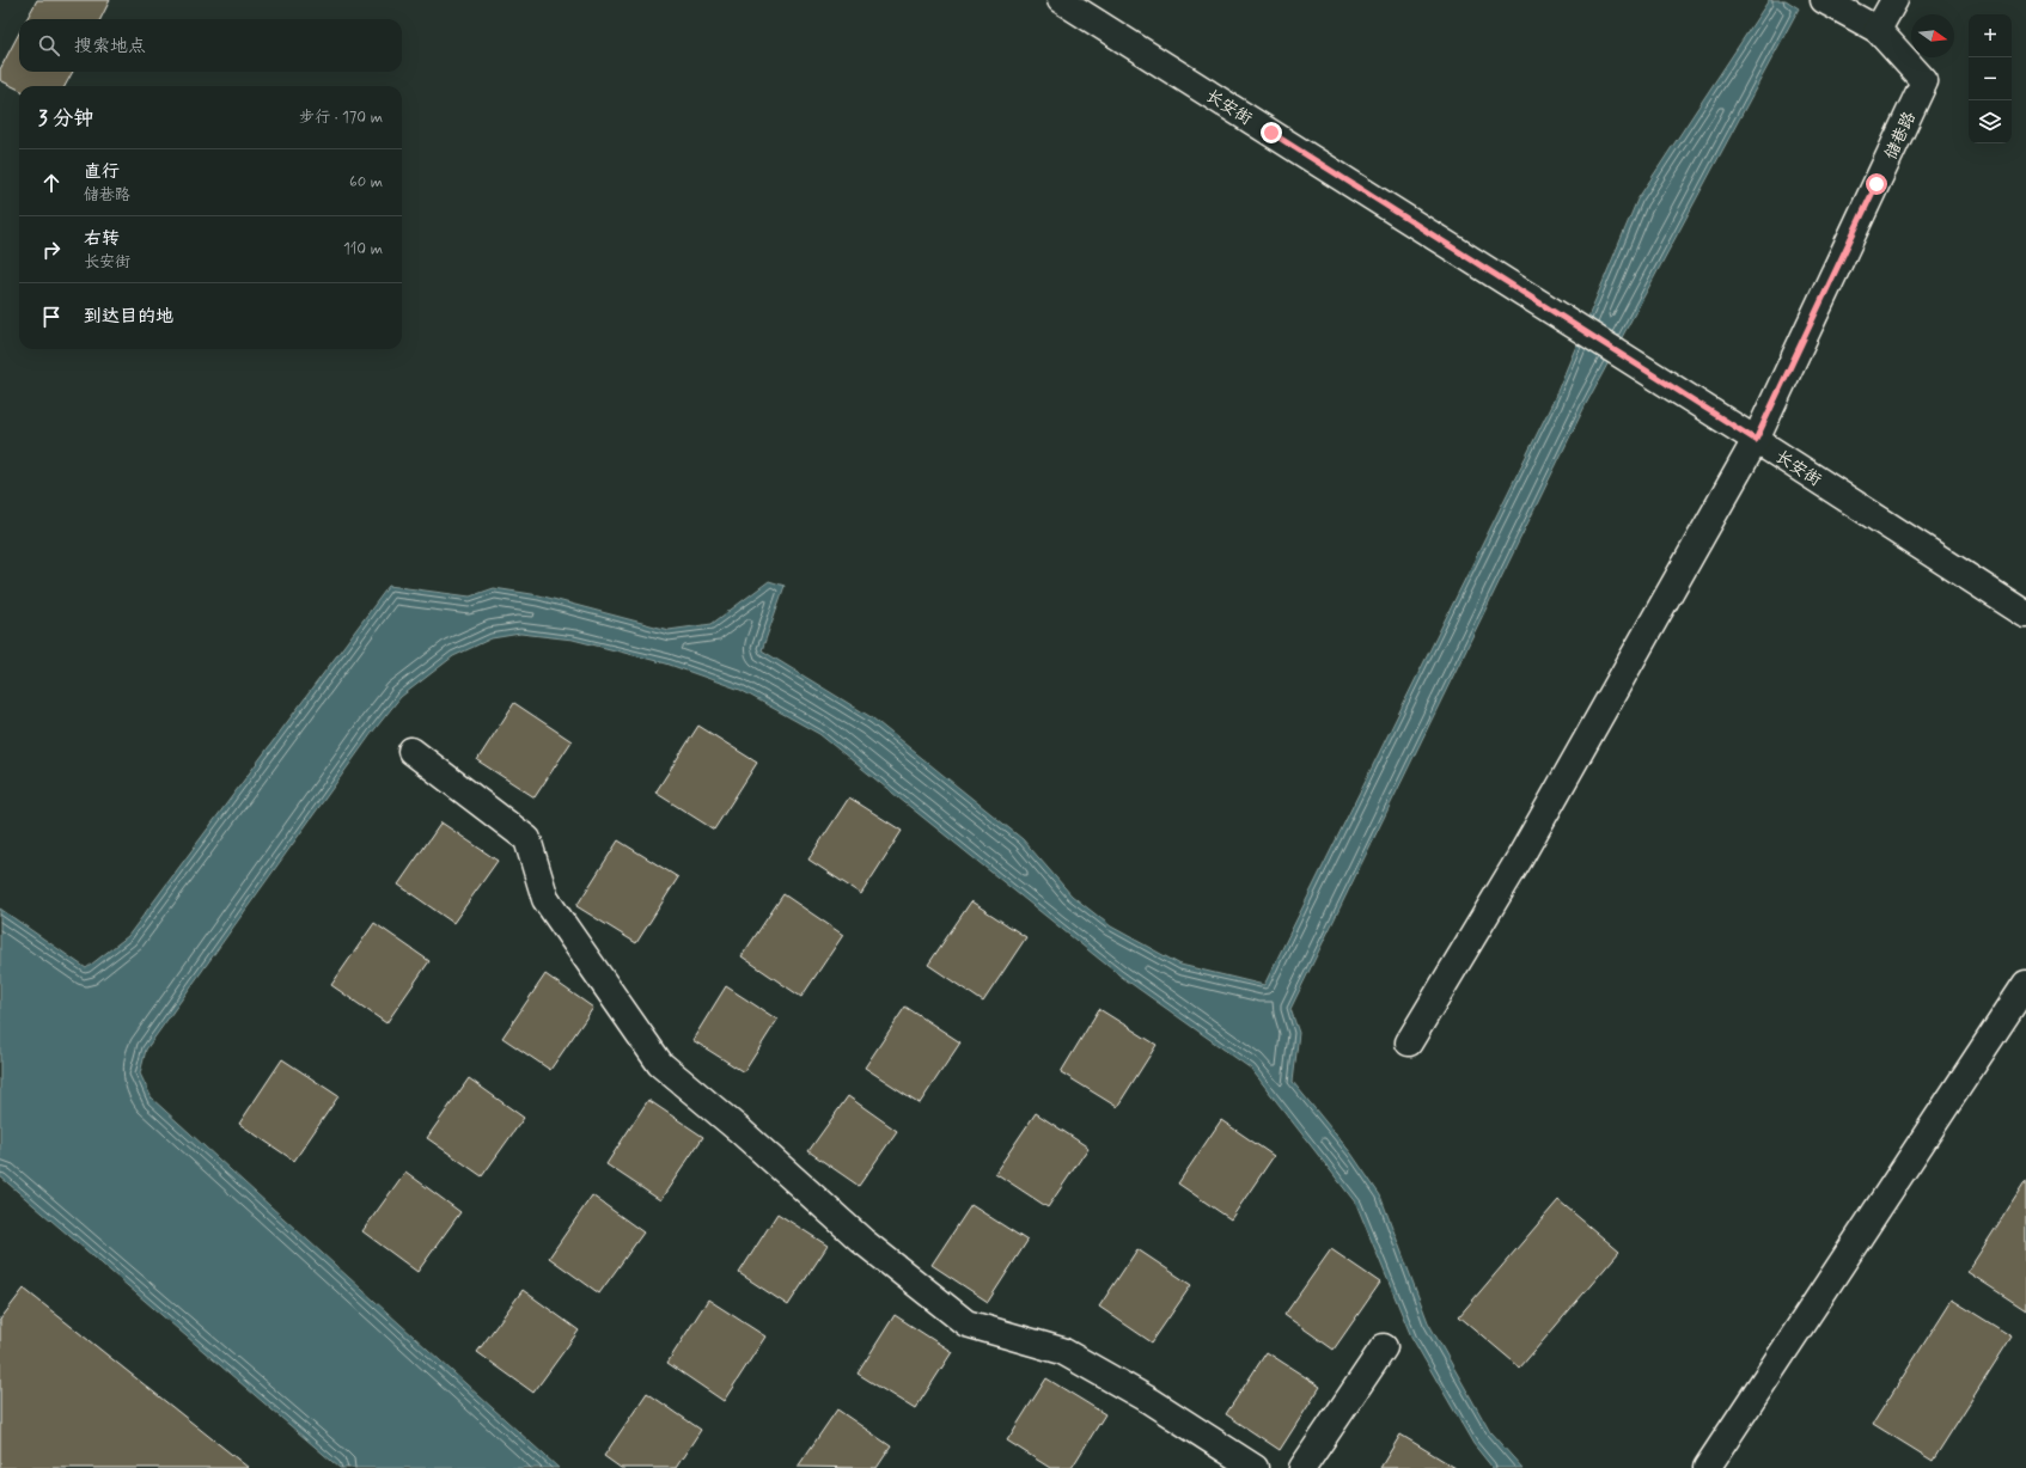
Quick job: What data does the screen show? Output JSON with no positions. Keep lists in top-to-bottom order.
{
  "streets": {
    "street": ["长安街", "储巷路"]
  },
  "crossings": [
    ["长安街", "储巷路"]
  ],
  "north": "right",
  "page": {
    "map_buttons": ["+", "−"],
    "search": "搜索地点",
    "heading": ["3 分钟", "步行 · 170 m"],
    "list": [
      ["直行", "储巷路", "60 m"],
      ["右转", "长安街", "110 m"],
      "到达目的地"
    ]
  }
}
